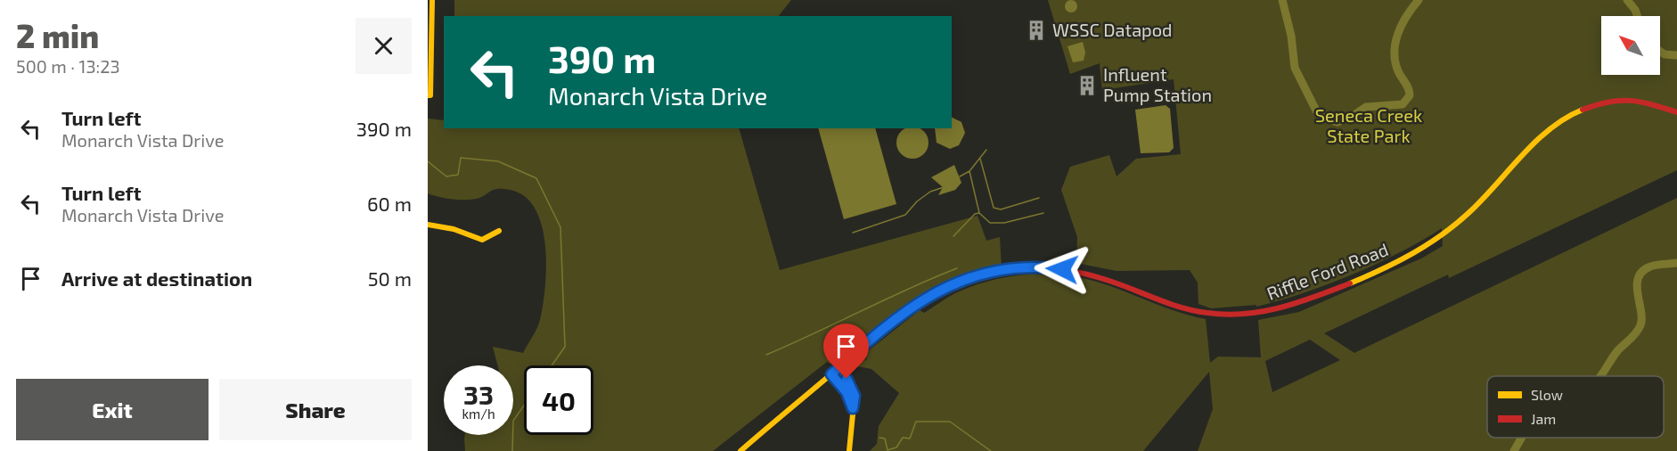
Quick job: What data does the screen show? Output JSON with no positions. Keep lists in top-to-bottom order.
{
  "streets": {
    "street": ["Riffle Ford Road"]
  },
  "parks": ["Seneca Creek State Park"],
  "places": {
    "building": ["WSSC Datapod", "Influent Pump Station"]
  },
  "legend": ["Slow", "Jam"],
  "north": "top left",
  "page": {
    "heading": ["2 min", "500 m · 13:23"],
    "turn": ["390 m", "Monarch Vista Drive"],
    "list": [
      {
        "name": "Turn left",
        "note": "Monarch Vista Drive",
        "value": "390 m"
      },
      {
        "name": "Turn left",
        "note": "Monarch Vista Drive",
        "value": "60 m"
      },
      {
        "name": "Arrive at destination",
        "value": "50 m"
      }
    ],
    "speed": "33 km/h",
    "limit": "40",
    "buttons": ["Exit", "Share"]
  }
}
